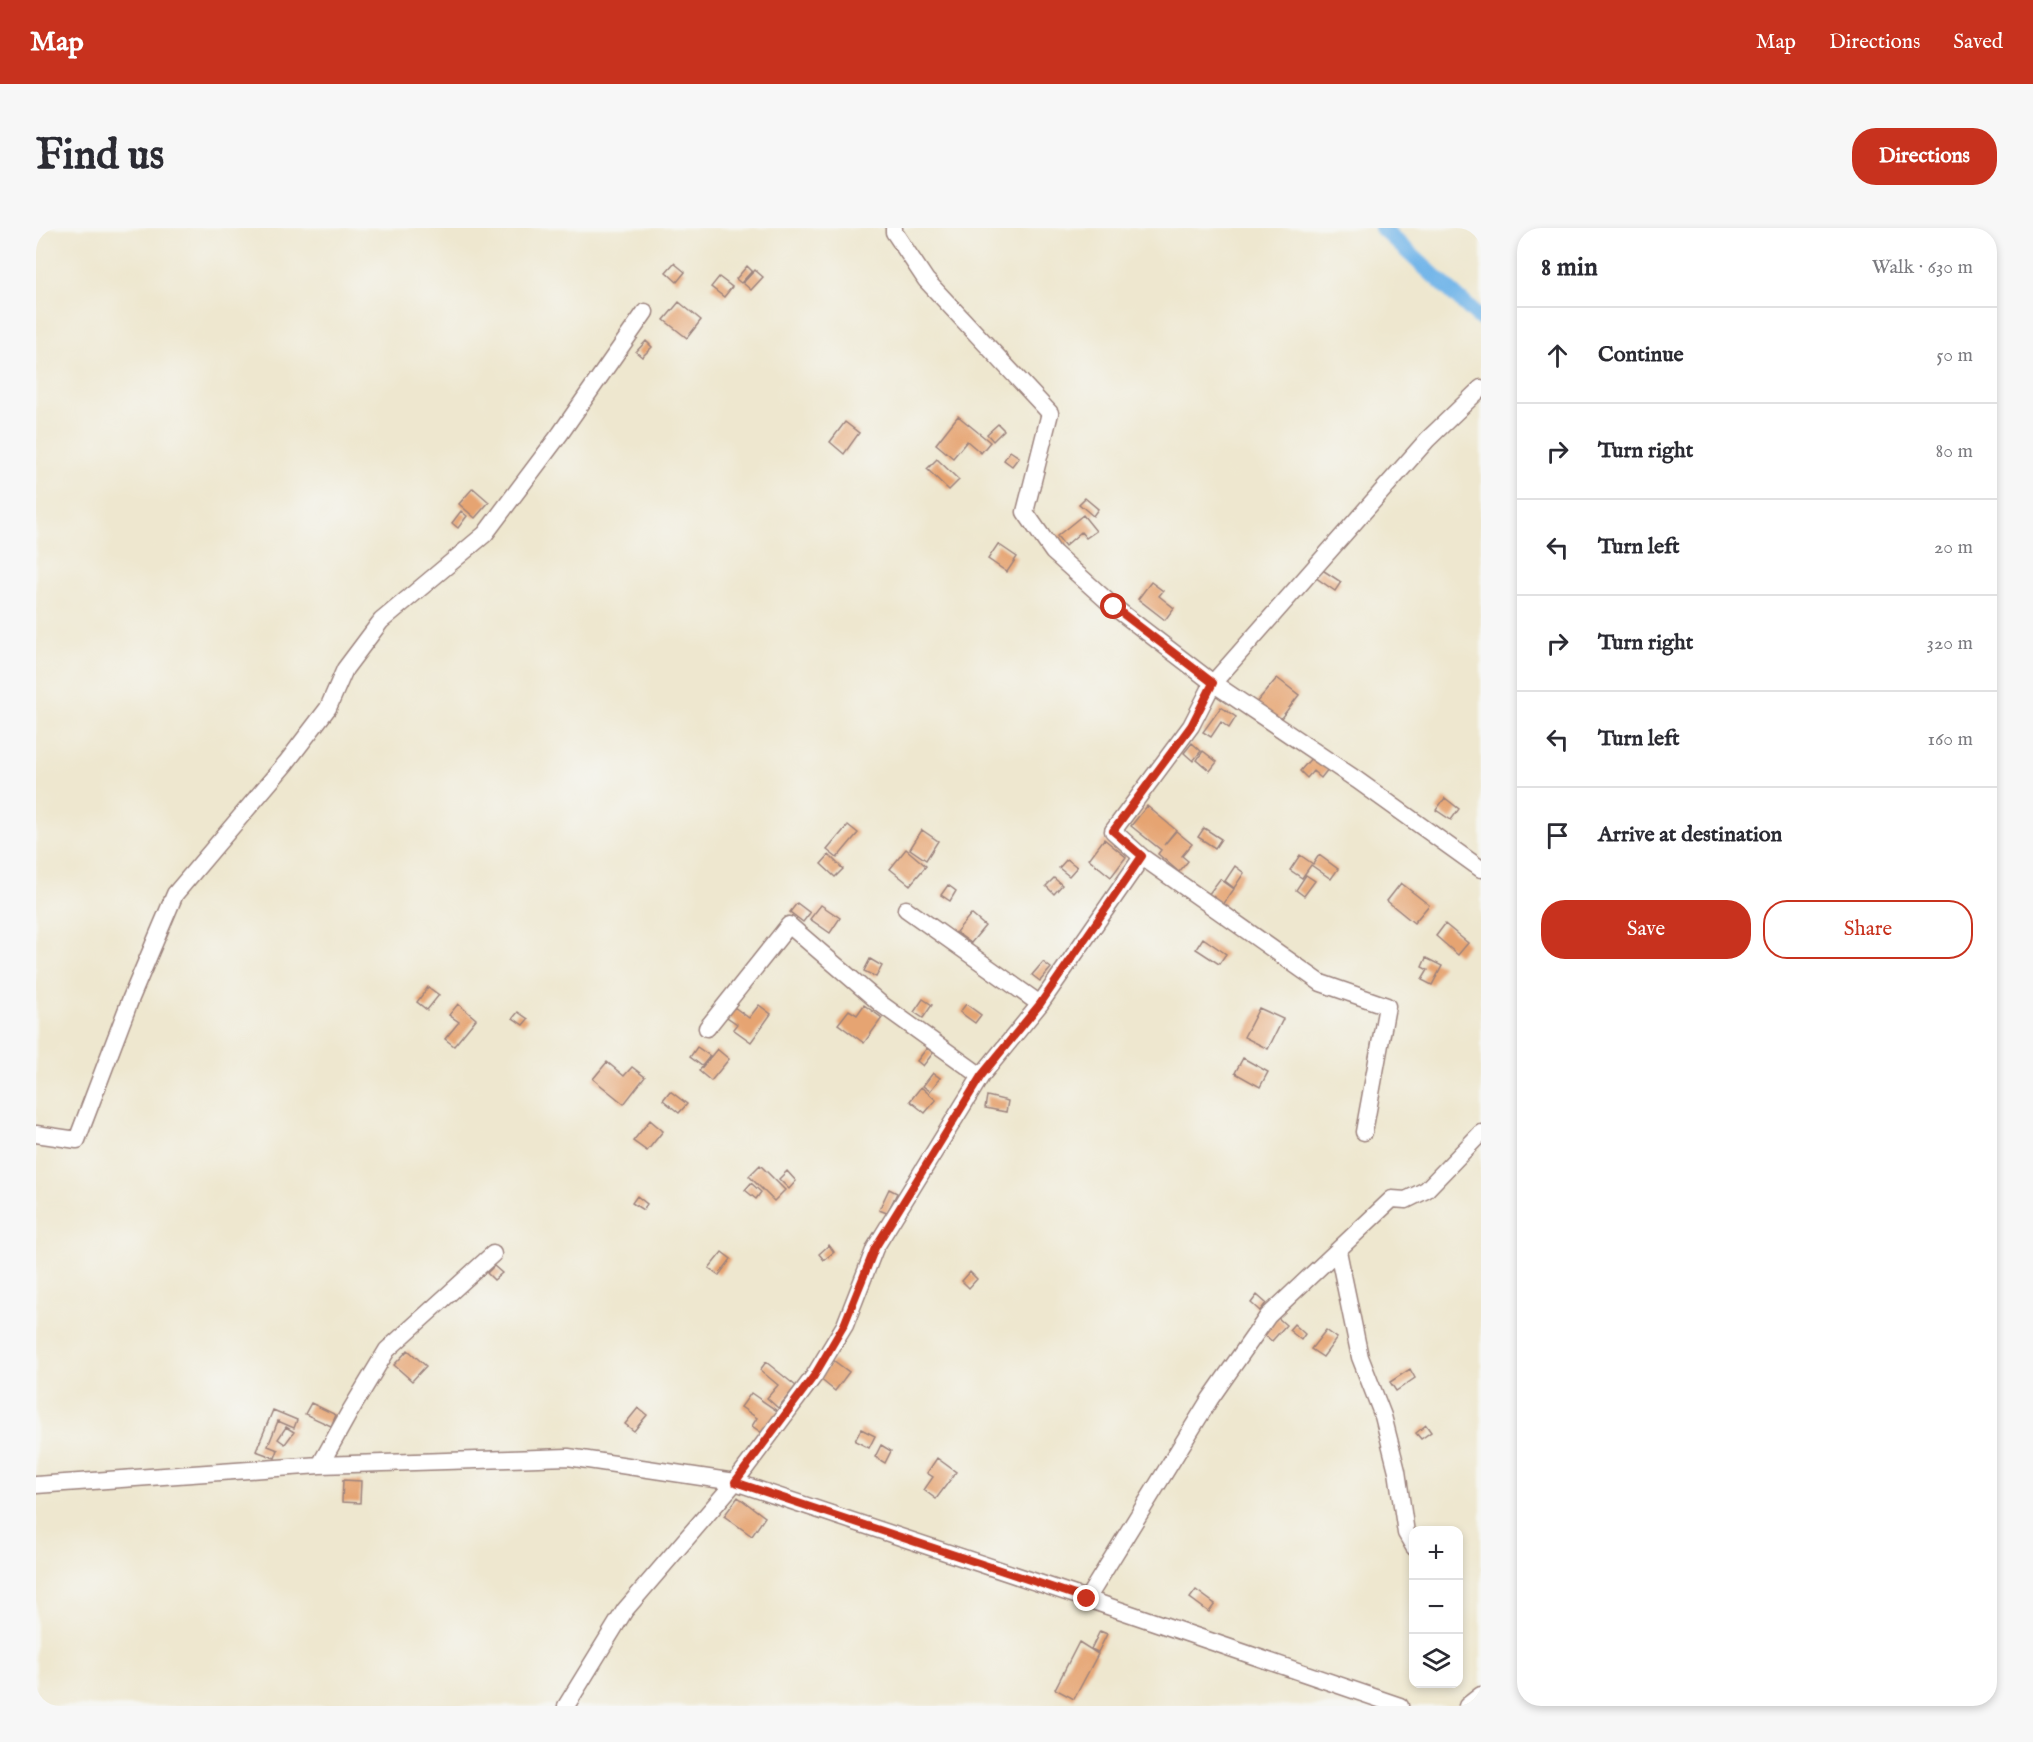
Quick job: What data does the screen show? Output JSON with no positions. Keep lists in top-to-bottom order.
{
  "page": {
    "header": "Map",
    "nav": ["Map", "Directions", "Saved"],
    "buttons": [
      "Directions",
      ["Save", "Share"]
    ],
    "title": "Find us",
    "heading": ["8 min", "Walk · 630 m"],
    "list": [
      ["Continue", "50 m"],
      ["Turn right", "80 m"],
      ["Turn left", "20 m"],
      ["Turn right", "320 m"],
      ["Turn left", "160 m"],
      "Arrive at destination"
    ],
    "map_buttons": ["+", "−"]
  }
}
